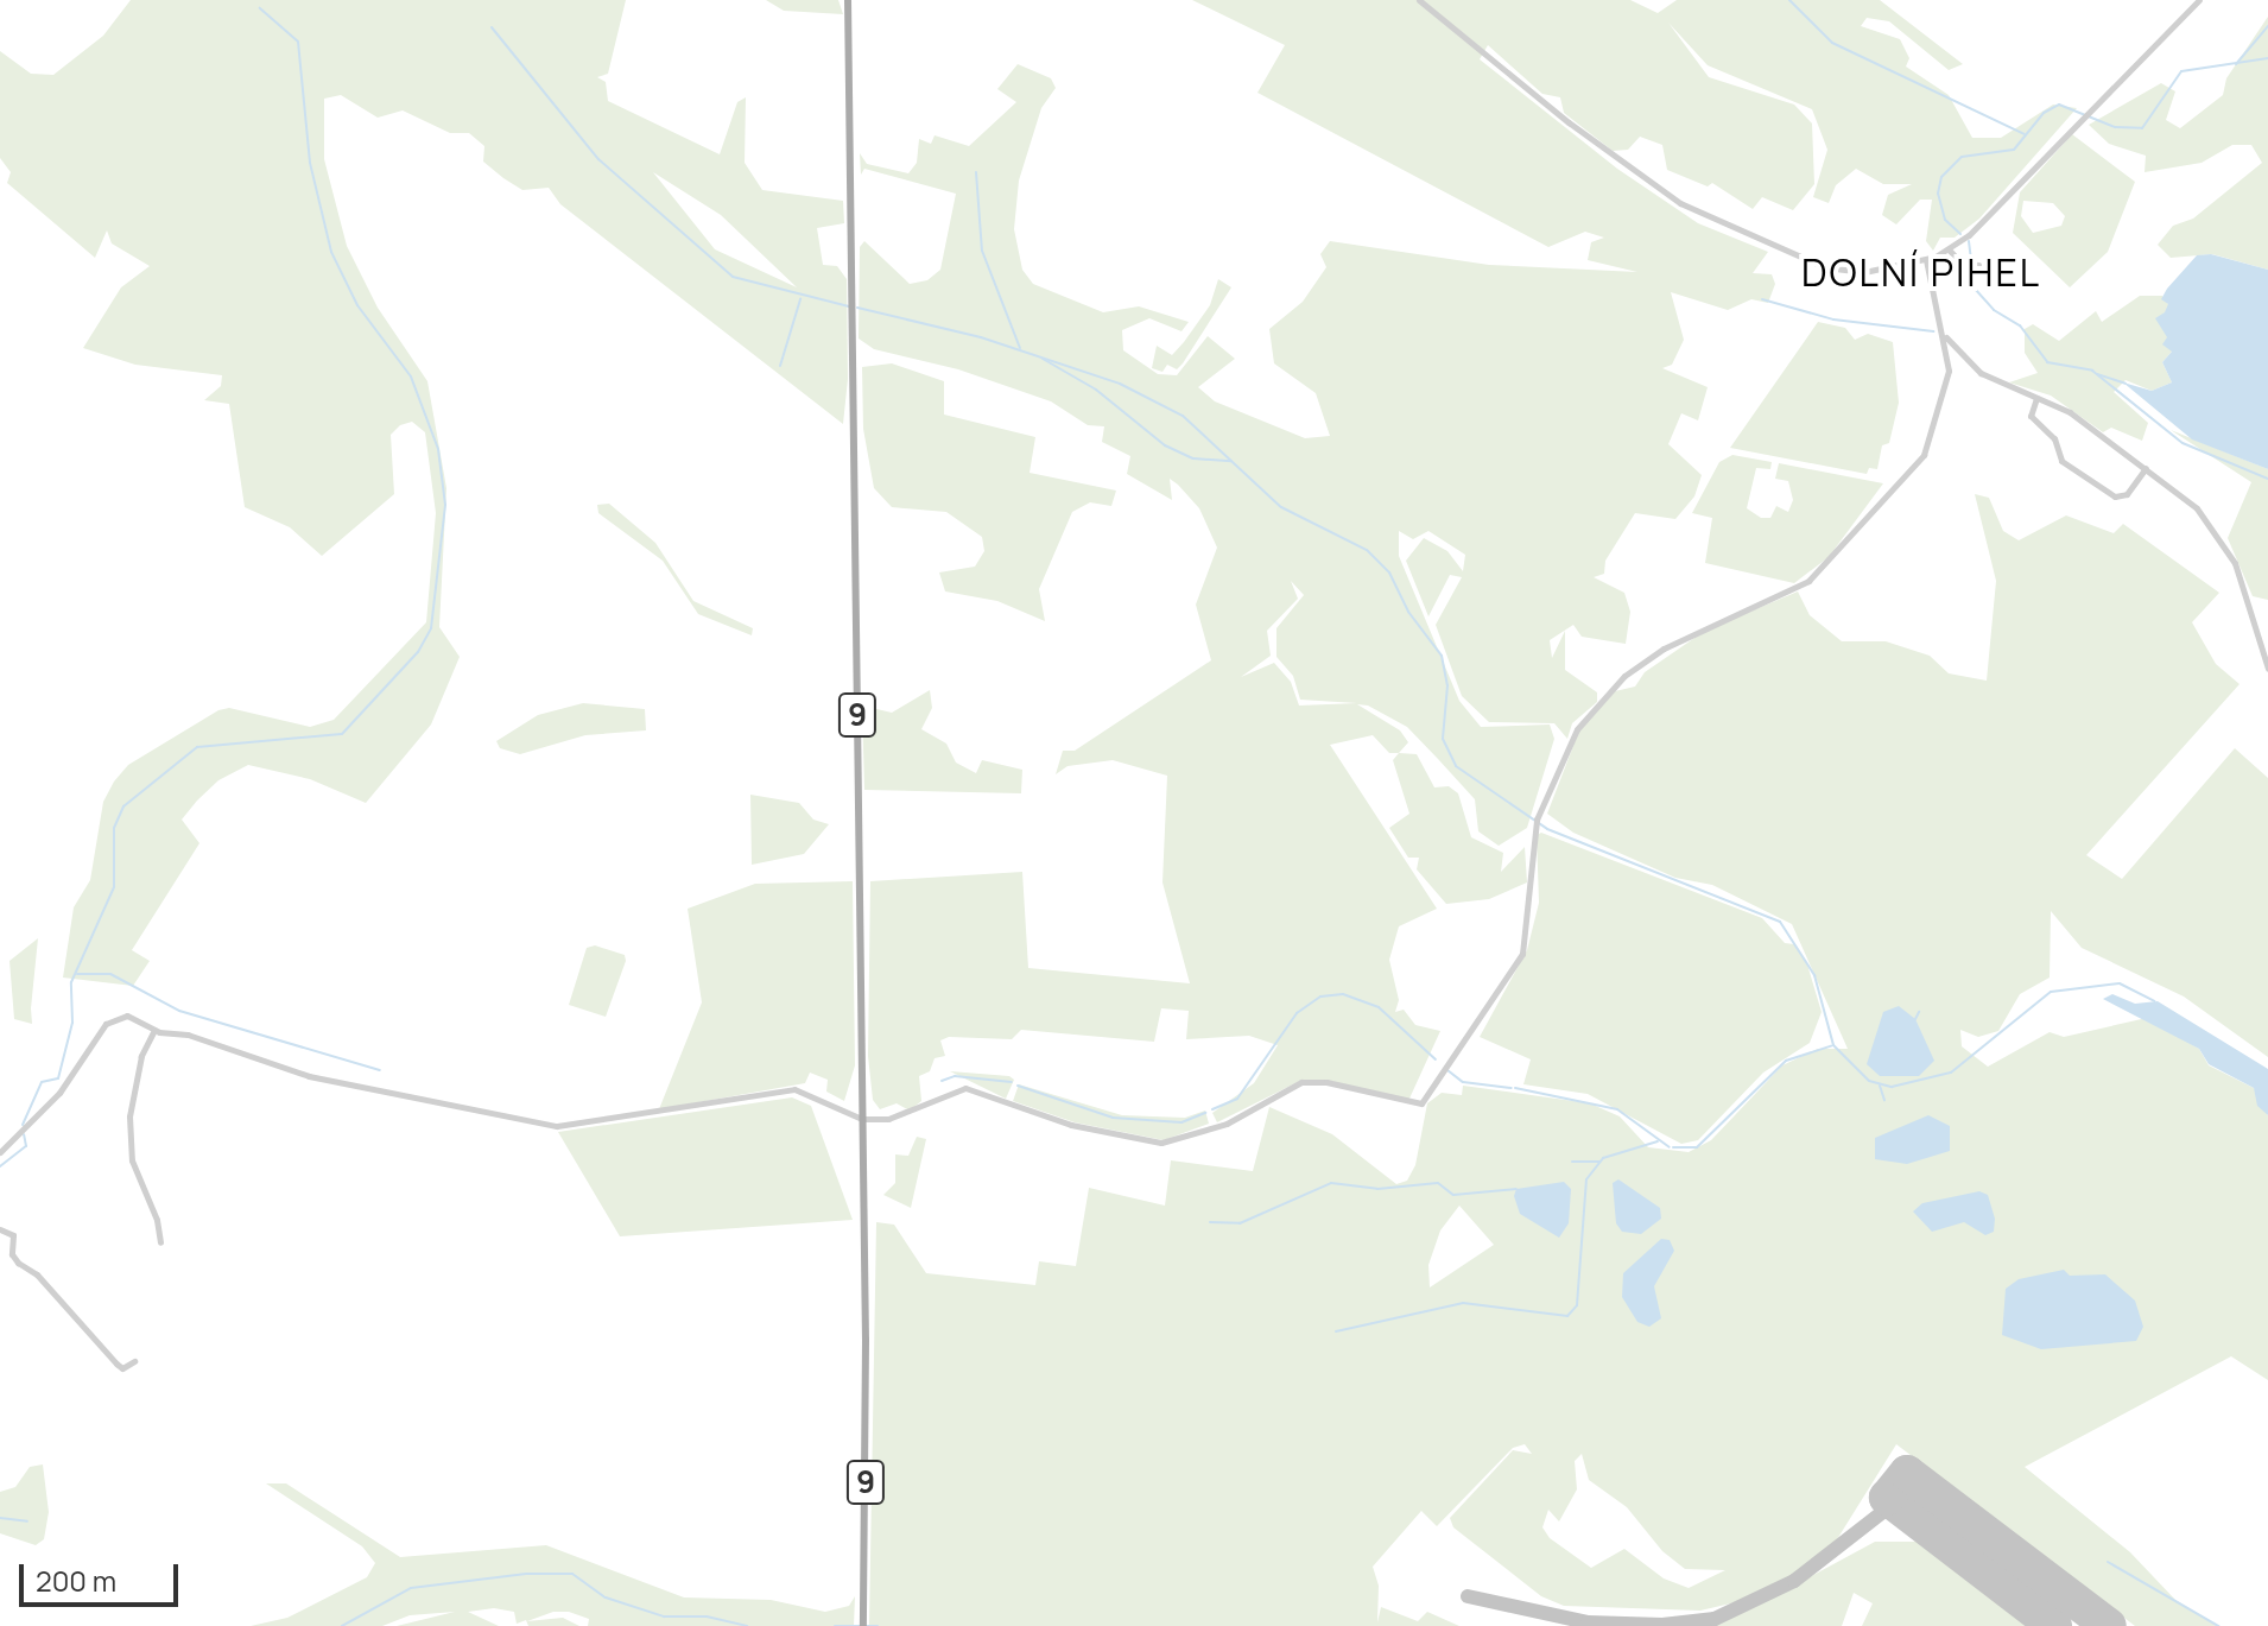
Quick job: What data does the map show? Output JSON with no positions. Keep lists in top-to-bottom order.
{
  "streets": {
    "main road": ["9"]
  },
  "districts": ["DOLNÍ PIHEL"],
  "scale_bar": "200 m"
}
